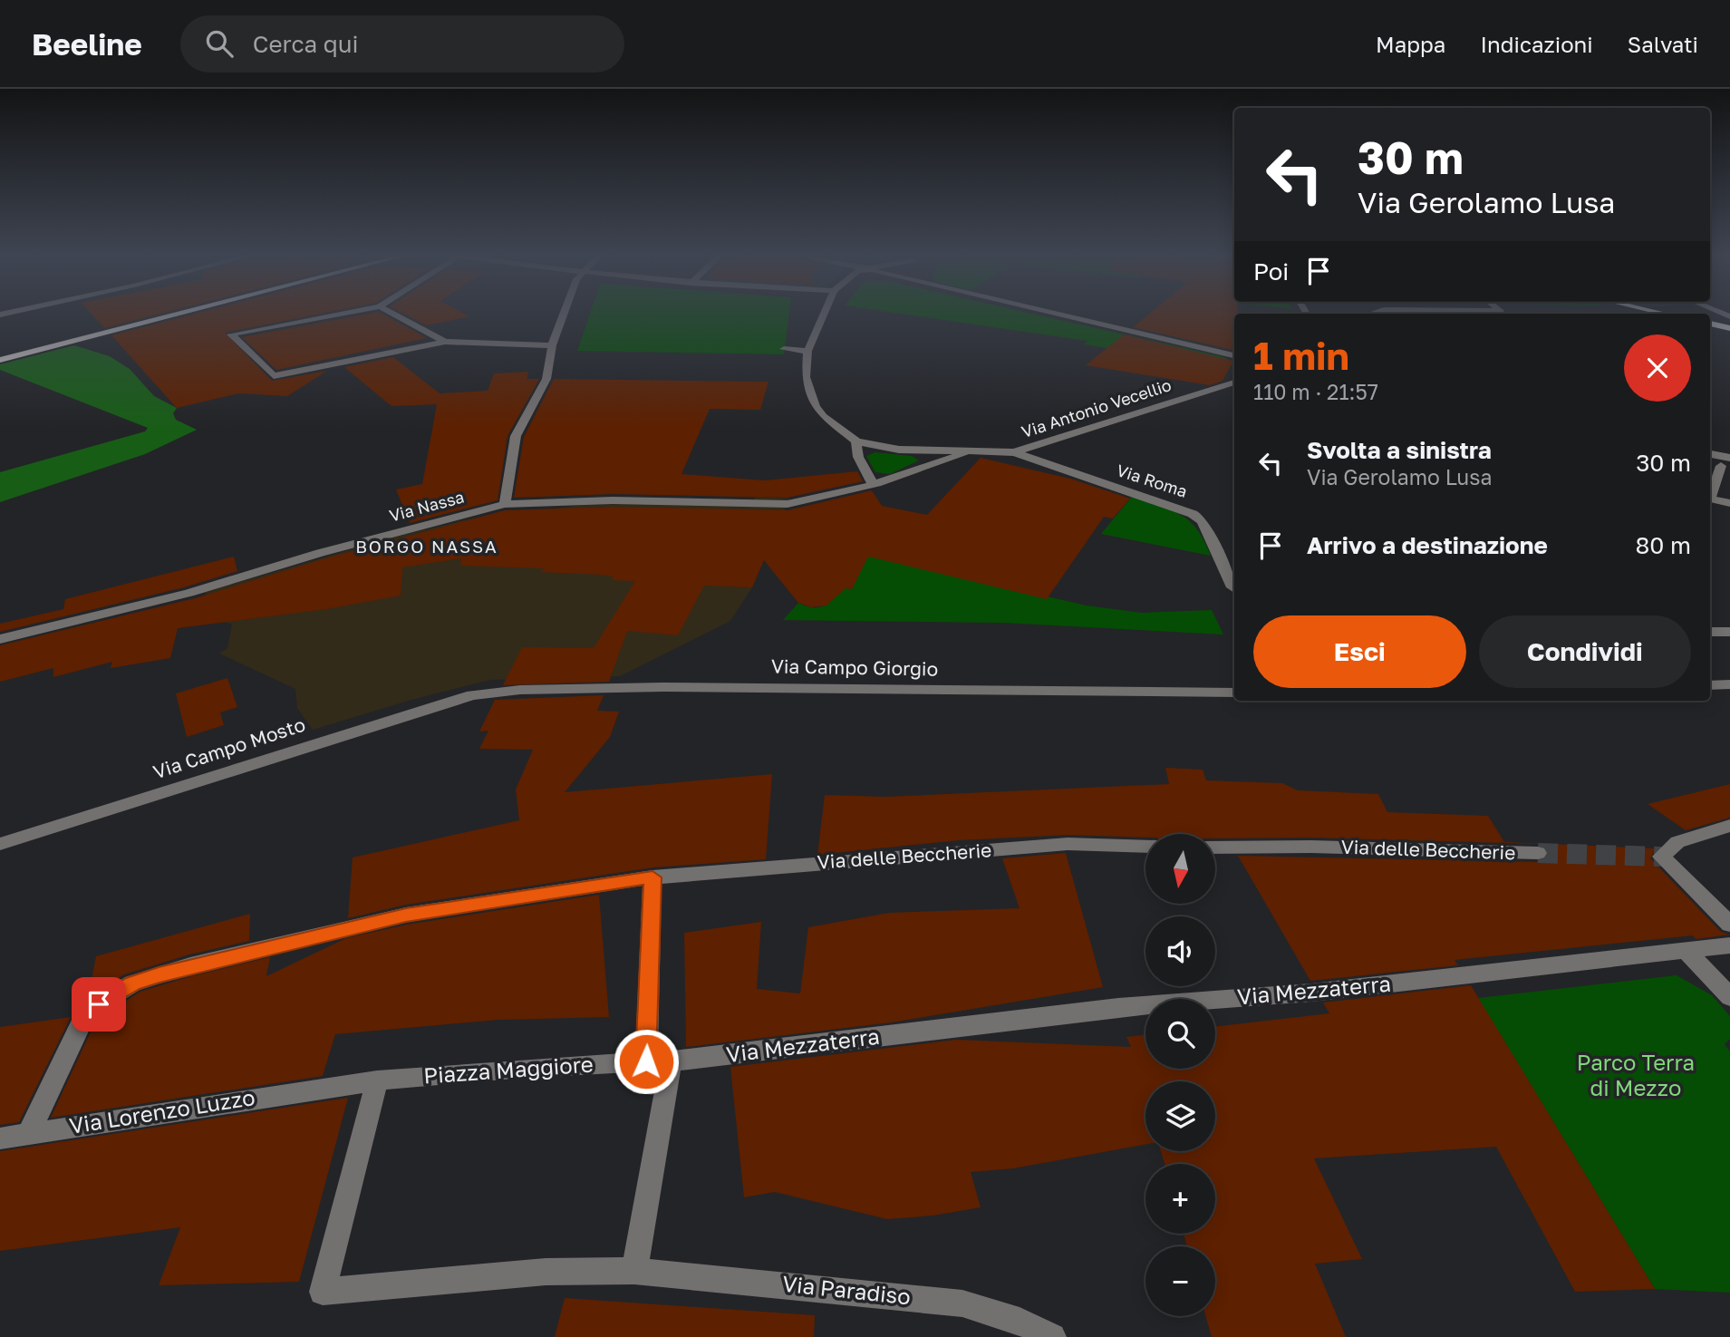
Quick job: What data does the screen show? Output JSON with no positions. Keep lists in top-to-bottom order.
{
  "streets": {
    "street": [
      "Via Antonio Vecellio",
      "Via Roma",
      "Via Nassa",
      "Via Campo Giorgio",
      "Via Campo Mosto",
      "Via delle Beccherie",
      "Via Mezzaterra",
      "Piazza Maggiore",
      "Via Lorenzo Luzzo",
      "Via Paradiso"
    ]
  },
  "crossings": [
    ["Via Antonio Vecellio", "Via Roma"],
    ["Via Antonio Vecellio", "Via Nassa"],
    ["Via Campo Giorgio", "Via Campo Mosto"],
    ["Via delle Beccherie", "Via Lorenzo Luzzo"],
    ["Via Mezzaterra", "Piazza Maggiore"],
    ["Piazza Maggiore", "Via Lorenzo Luzzo"],
    ["Piazza Maggiore", "Via Paradiso"]
  ],
  "districts": ["BORGO NASSA"],
  "parks": ["Parco Terra di Mezzo"],
  "north": "bottom",
  "page": {
    "header": "Beeline",
    "search": "Cerca qui",
    "nav": ["Mappa", "Indicazioni", "Salvati"],
    "turn": ["30 m", "Via Gerolamo Lusa"],
    "then": "Poi",
    "heading": ["1 min", "110 m · 21:57"],
    "list": [
      {
        "name": "Svolta a sinistra",
        "note": "Via Gerolamo Lusa",
        "value": "30 m"
      },
      {
        "name": "Arrivo a destinazione",
        "value": "80 m"
      }
    ],
    "buttons": ["Esci", "Condividi"],
    "map_buttons": ["+", "−"]
  }
}
